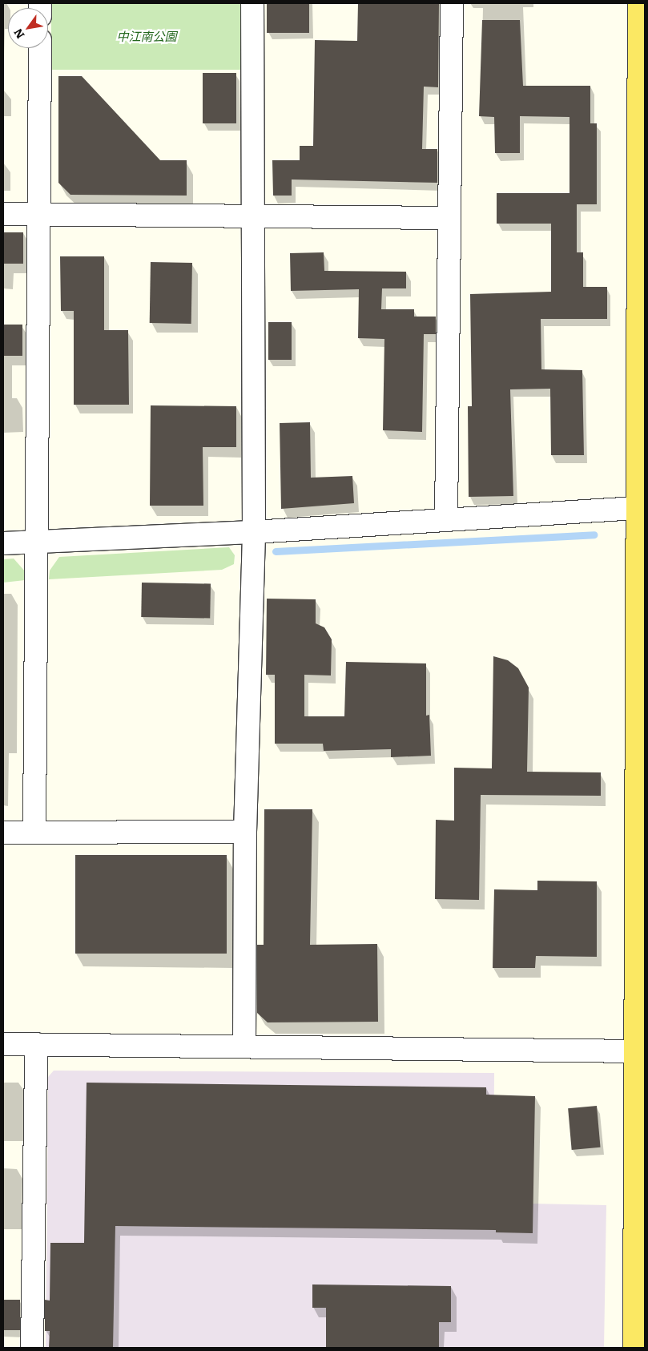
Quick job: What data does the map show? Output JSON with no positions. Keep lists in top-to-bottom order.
{
  "parks": ["中江南公園"],
  "north": "bottom left"
}
